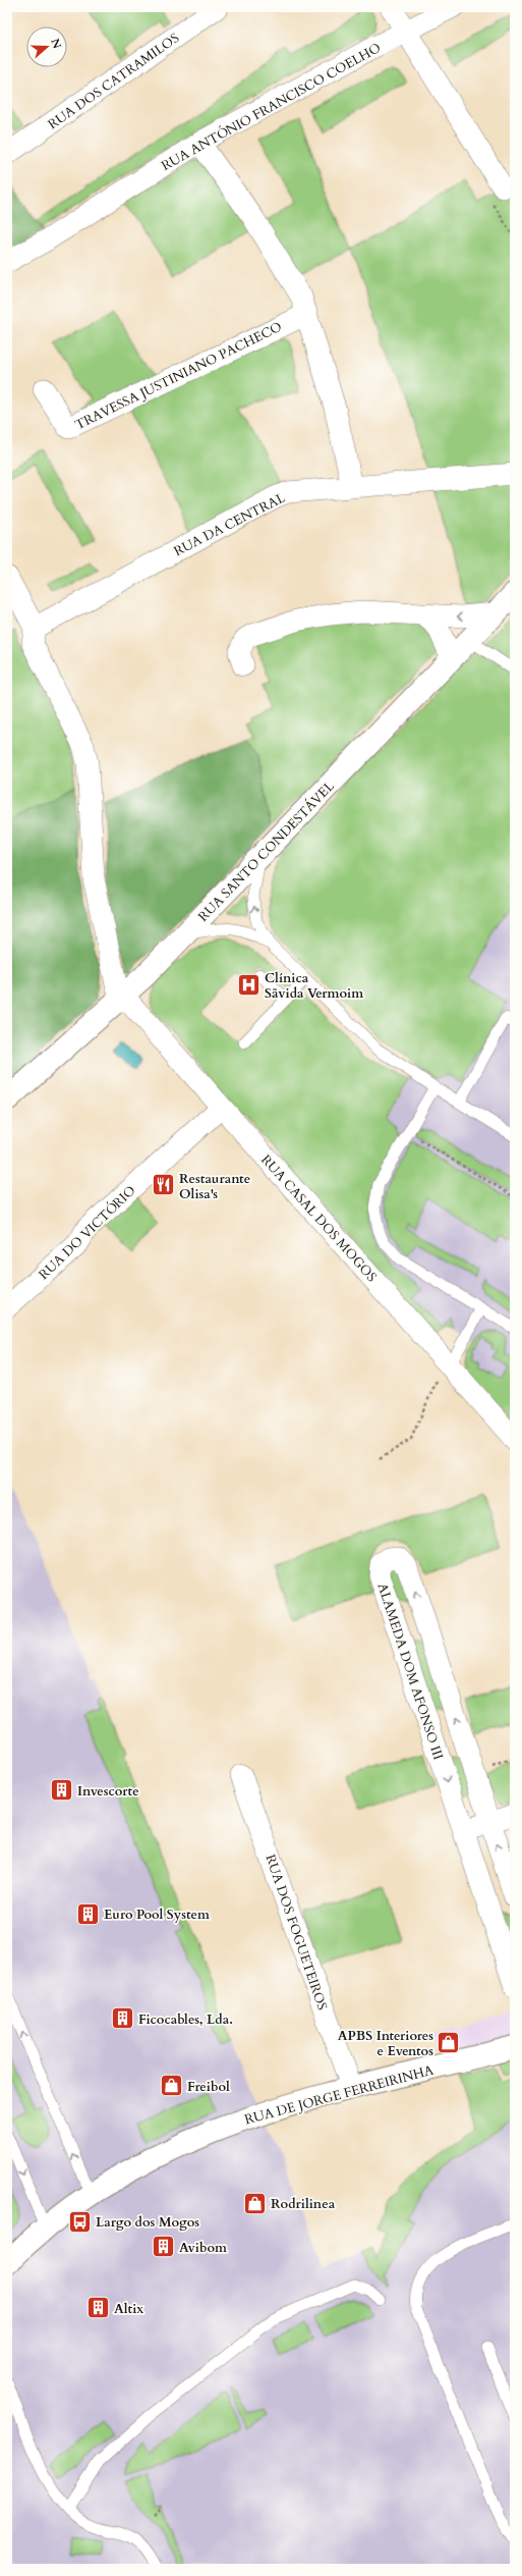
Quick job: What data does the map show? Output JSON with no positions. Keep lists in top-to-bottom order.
{
  "streets": {
    "street": [
      "RUA DOS CATRAMILOS",
      "RUA ANTÓNIO FRANCISCO COELHO",
      "TRAVESSA JUSTINIANO PACHECO",
      "RUA DA CENTRAL",
      "RUA SANTO CONDESTÁVEL",
      "RUA CASAL DOS MOGOS",
      "RUA DO VICTÓRIO",
      "ALAMEDA DOM AFONSO III",
      "RUA DOS FOGUETEIROS",
      "RUA DE JORGE FERREIRINHA"
    ]
  },
  "crossings": [
    ["RUA DA CENTRAL", "RUA CASAL DOS MOGOS"],
    ["RUA SANTO CONDESTÁVEL", "RUA CASAL DOS MOGOS"],
    ["RUA CASAL DOS MOGOS", "RUA DO VICTÓRIO"],
    ["RUA DOS FOGUETEIROS", "RUA DE JORGE FERREIRINHA"]
  ],
  "places": {
    "hospital": ["Clínica Sãvida Vermoim"],
    "restaurant": ["Restaurante Olisa's"],
    "building": [
      "Invescorte",
      "Euro Pool System",
      "Ficocables, Lda.",
      "Avibom",
      "Altix"
    ],
    "shop": ["APBS Interiores e Eventos", "Freibol", "Rodrilinea"],
    "bus stop": ["Largo dos Mogos"]
  },
  "north": "right"
}
